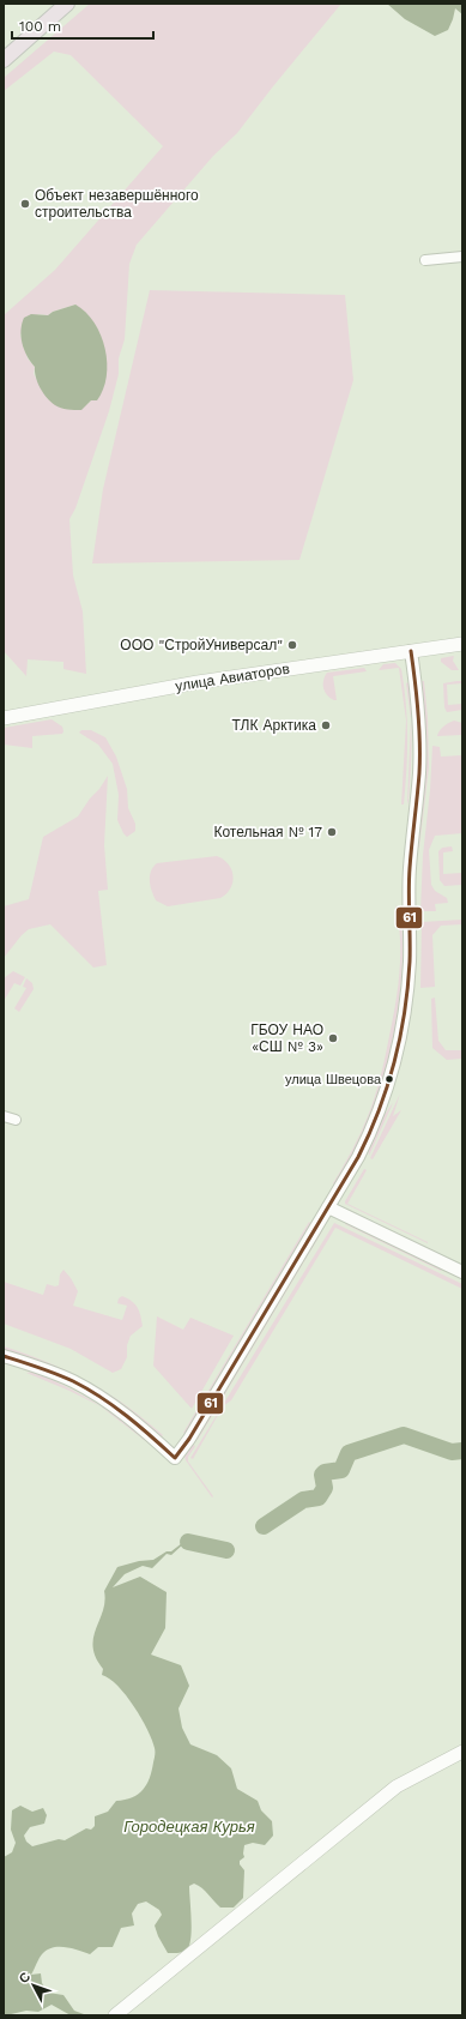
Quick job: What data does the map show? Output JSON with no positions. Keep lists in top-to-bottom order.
{
  "streets": {
    "main road": ["улица Авиаторов"]
  },
  "water": ["Городецкая Курья"],
  "places": [
    "Объект незавершённого строительства",
    "ООО \"СтройУниверсал\"",
    "ТЛК Арктика",
    "Котельная № 17",
    "ГБОУ НАО «СШ № 3»",
    "улица Швецова"
  ],
  "lines": ["transit line 61"],
  "scale_bar": "100 m",
  "north": "top left"
}
